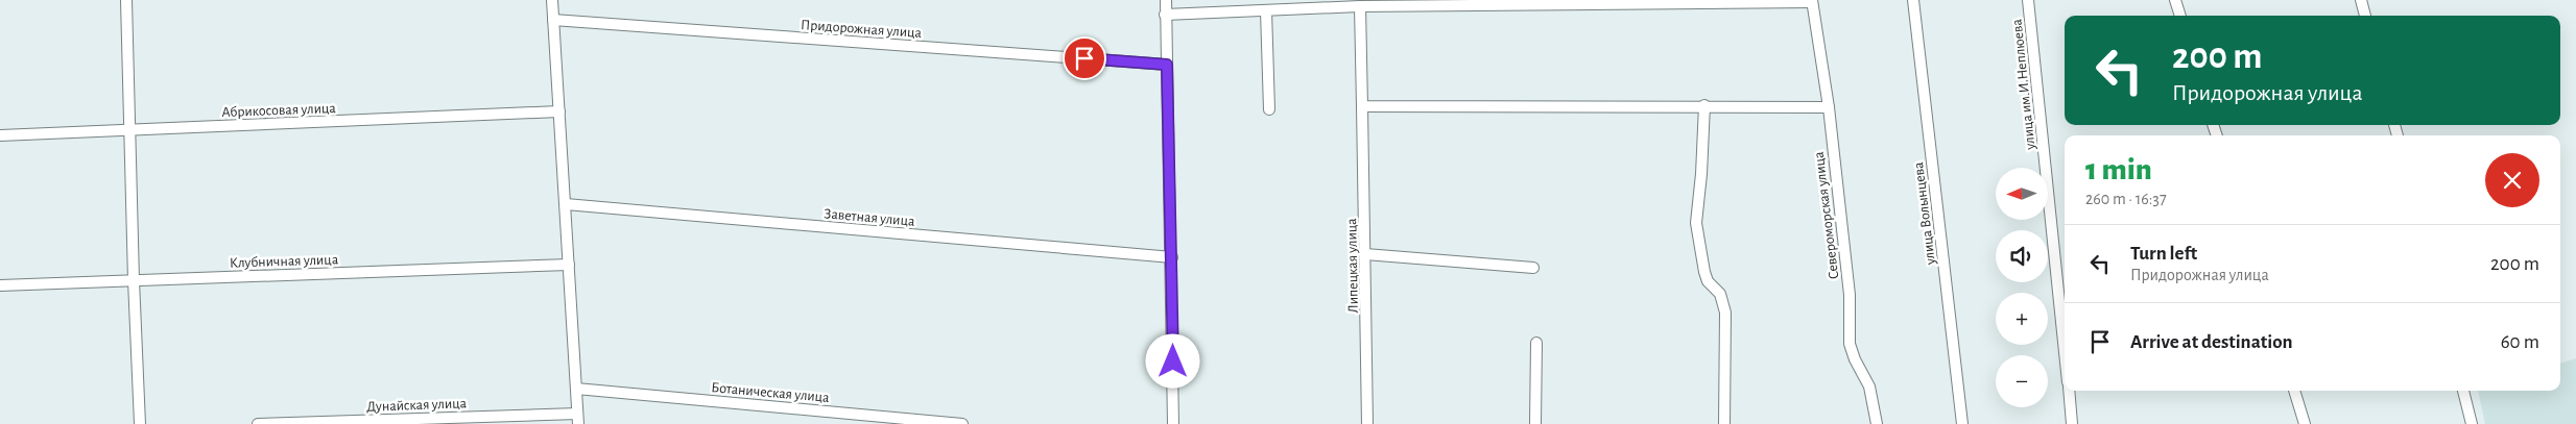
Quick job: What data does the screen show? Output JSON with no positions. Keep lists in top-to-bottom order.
{
  "streets": {
    "street": [
      "Придорожная улица",
      "улица им.И.Неплюева",
      "Абрикосовая улица",
      "улица Волынцева",
      "Североморская улица",
      "Заветная улица",
      "Клубничная улица",
      "Липецкая улица",
      "Ботаническая улица",
      "Дунайская улица"
    ]
  },
  "north": "left",
  "page": {
    "turn": ["200 m", "Придорожная улица"],
    "heading": ["1 min", "260 m · 16:37"],
    "map_buttons": ["+", "−"],
    "list": [
      {
        "name": "Turn left",
        "note": "Придорожная улица",
        "value": "200 m"
      },
      {
        "name": "Arrive at destination",
        "value": "60 m"
      }
    ]
  }
}
